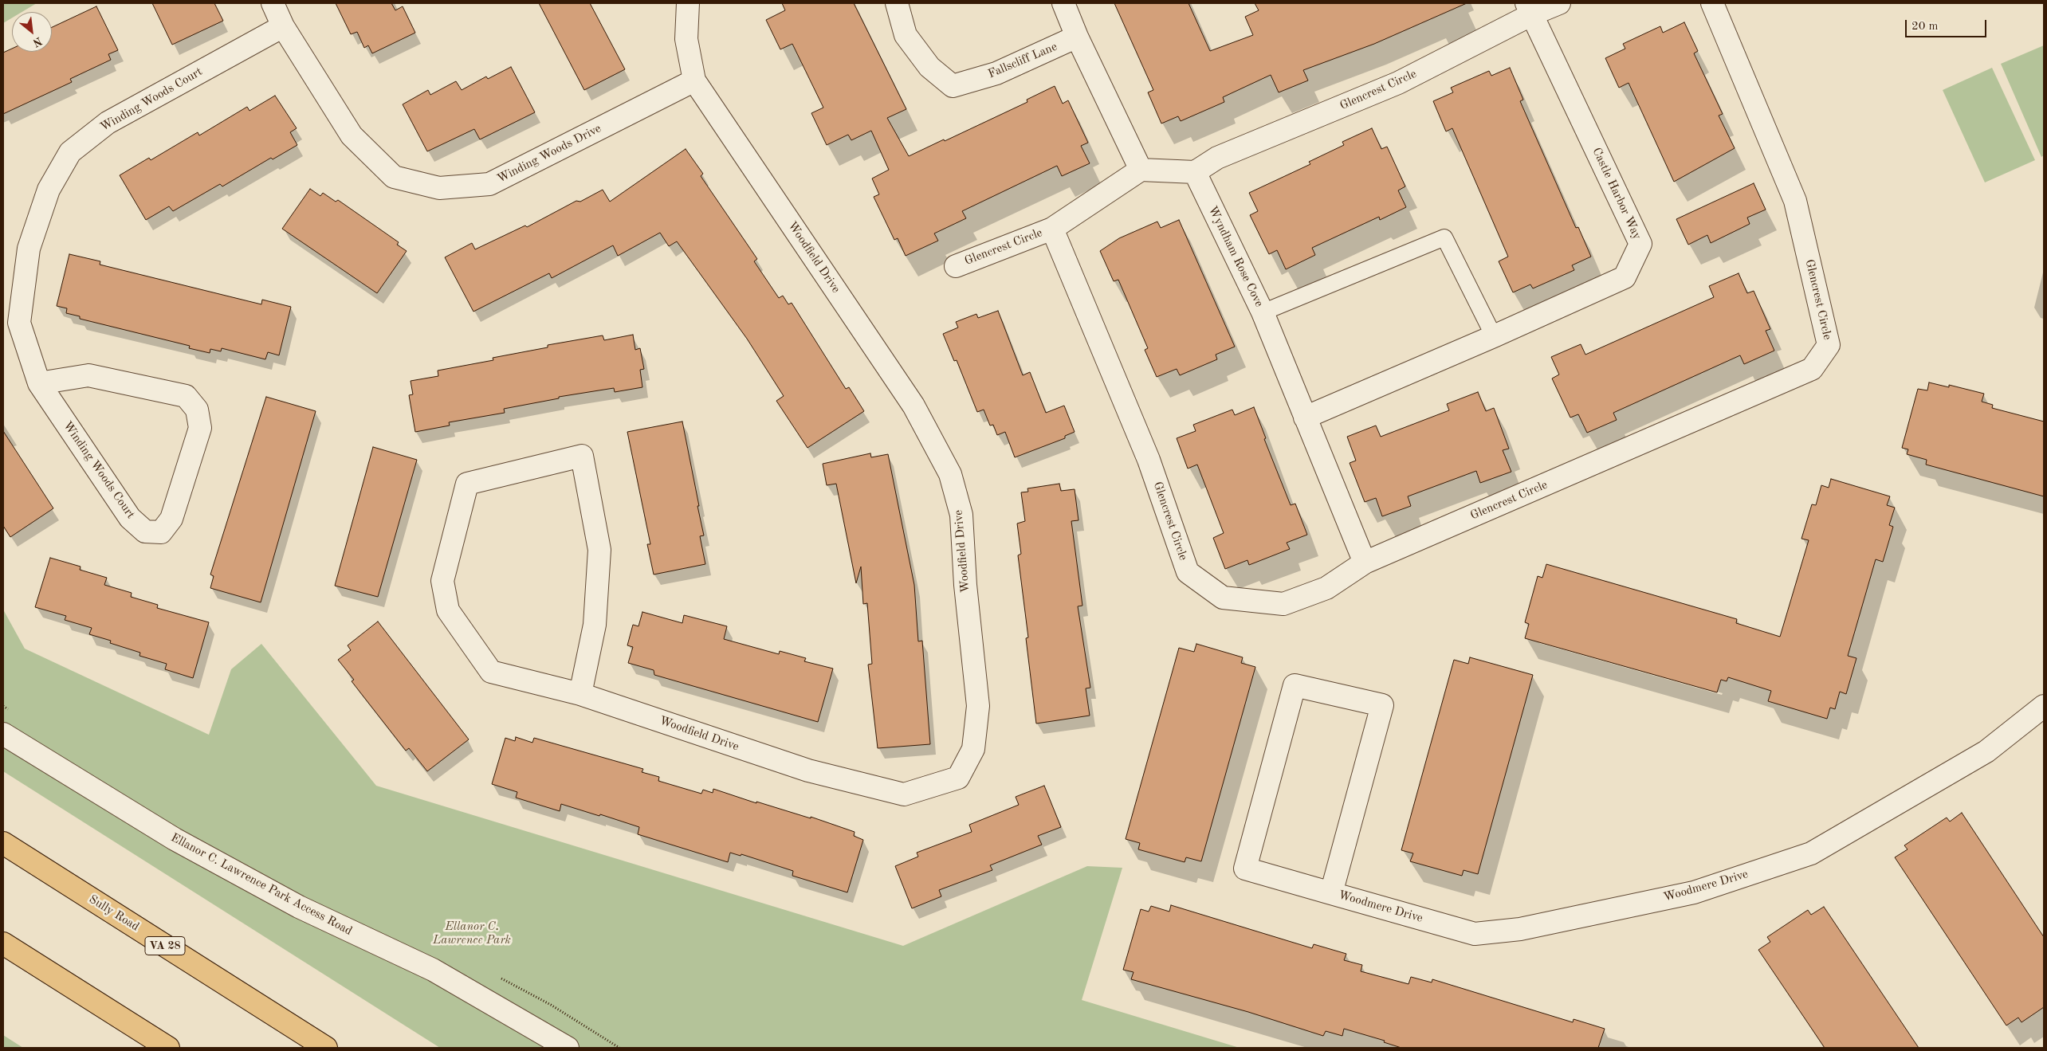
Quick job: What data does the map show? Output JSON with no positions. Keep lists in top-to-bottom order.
{
  "streets": {
    "highway": ["Sully Road", "VA 28"],
    "street": [
      "Fallscliff Lane",
      "Glencrest Circle",
      "Winding Woods Court",
      "Winding Woods Drive",
      "Castle Harbor Way",
      "Wyndham Rose Cove",
      "Woodfield Drive",
      "Ellanor C. Lawrence Park Access Road",
      "Woodmere Drive"
    ]
  },
  "crossings": [
    ["Glencrest Circle", "Castle Harbor Way"],
    ["Glencrest Circle", "Wyndham Rose Cove"],
    ["Winding Woods Court", "Winding Woods Drive"],
    ["Winding Woods Drive", "Woodfield Drive"],
    ["Castle Harbor Way", "Wyndham Rose Cove"]
  ],
  "parks": ["Ellanor C. Lawrence Park"],
  "scale_bar": "20 m",
  "north": "bottom right"
}
